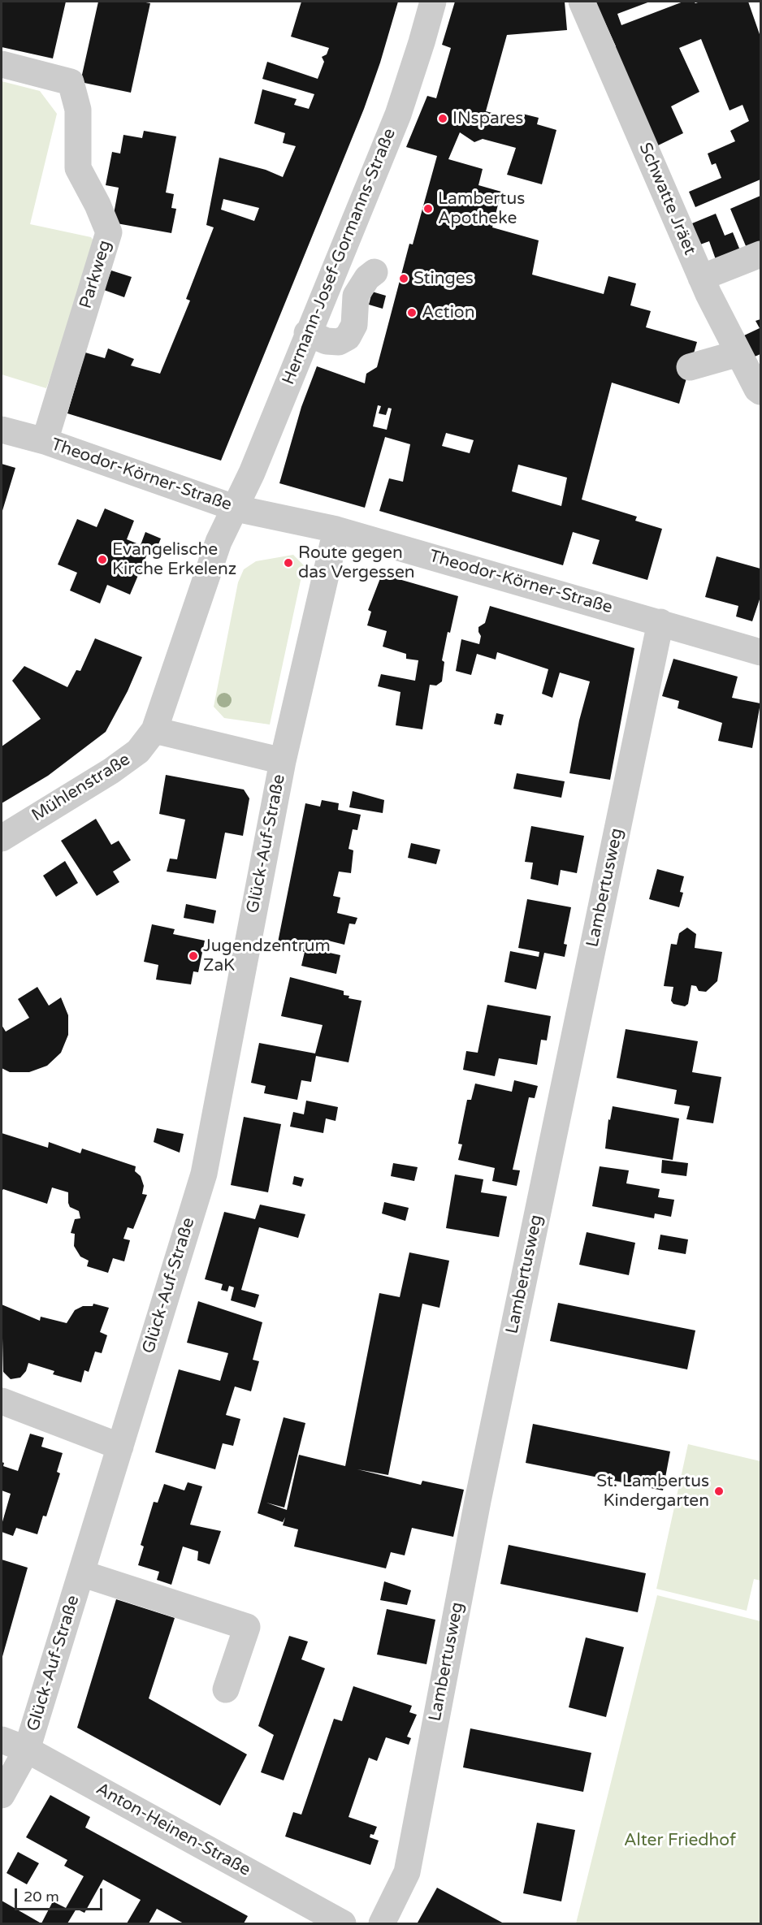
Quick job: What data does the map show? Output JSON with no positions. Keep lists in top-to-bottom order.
{
  "streets": {
    "street": [
      "Schwatte Jräet",
      "Hermann-Josef-Gormanns-Straße",
      "Parkweg",
      "Theodor-Körner-Straße",
      "Mühlenstraße",
      "Glück-Auf-Straße",
      "Lambertusweg",
      "Anton-Heinen-Straße"
    ]
  },
  "crossings": [
    ["Hermann-Josef-Gormanns-Straße", "Theodor-Körner-Straße"],
    ["Hermann-Josef-Gormanns-Straße", "Mühlenstraße"],
    ["Parkweg", "Theodor-Körner-Straße"],
    ["Theodor-Körner-Straße", "Glück-Auf-Straße"],
    ["Theodor-Körner-Straße", "Lambertusweg"],
    ["Glück-Auf-Straße", "Anton-Heinen-Straße"]
  ],
  "parks": ["Alter Friedhof"],
  "places": [
    "INspares",
    "Lambertus Apotheke",
    "Stinges",
    "Action",
    "Evangelische Kirche Erkelenz",
    "Route gegen das Vergessen",
    "Jugendzentrum ZaK",
    "St. Lambertus Kindergarten"
  ],
  "scale_bar": "20 m"
}
